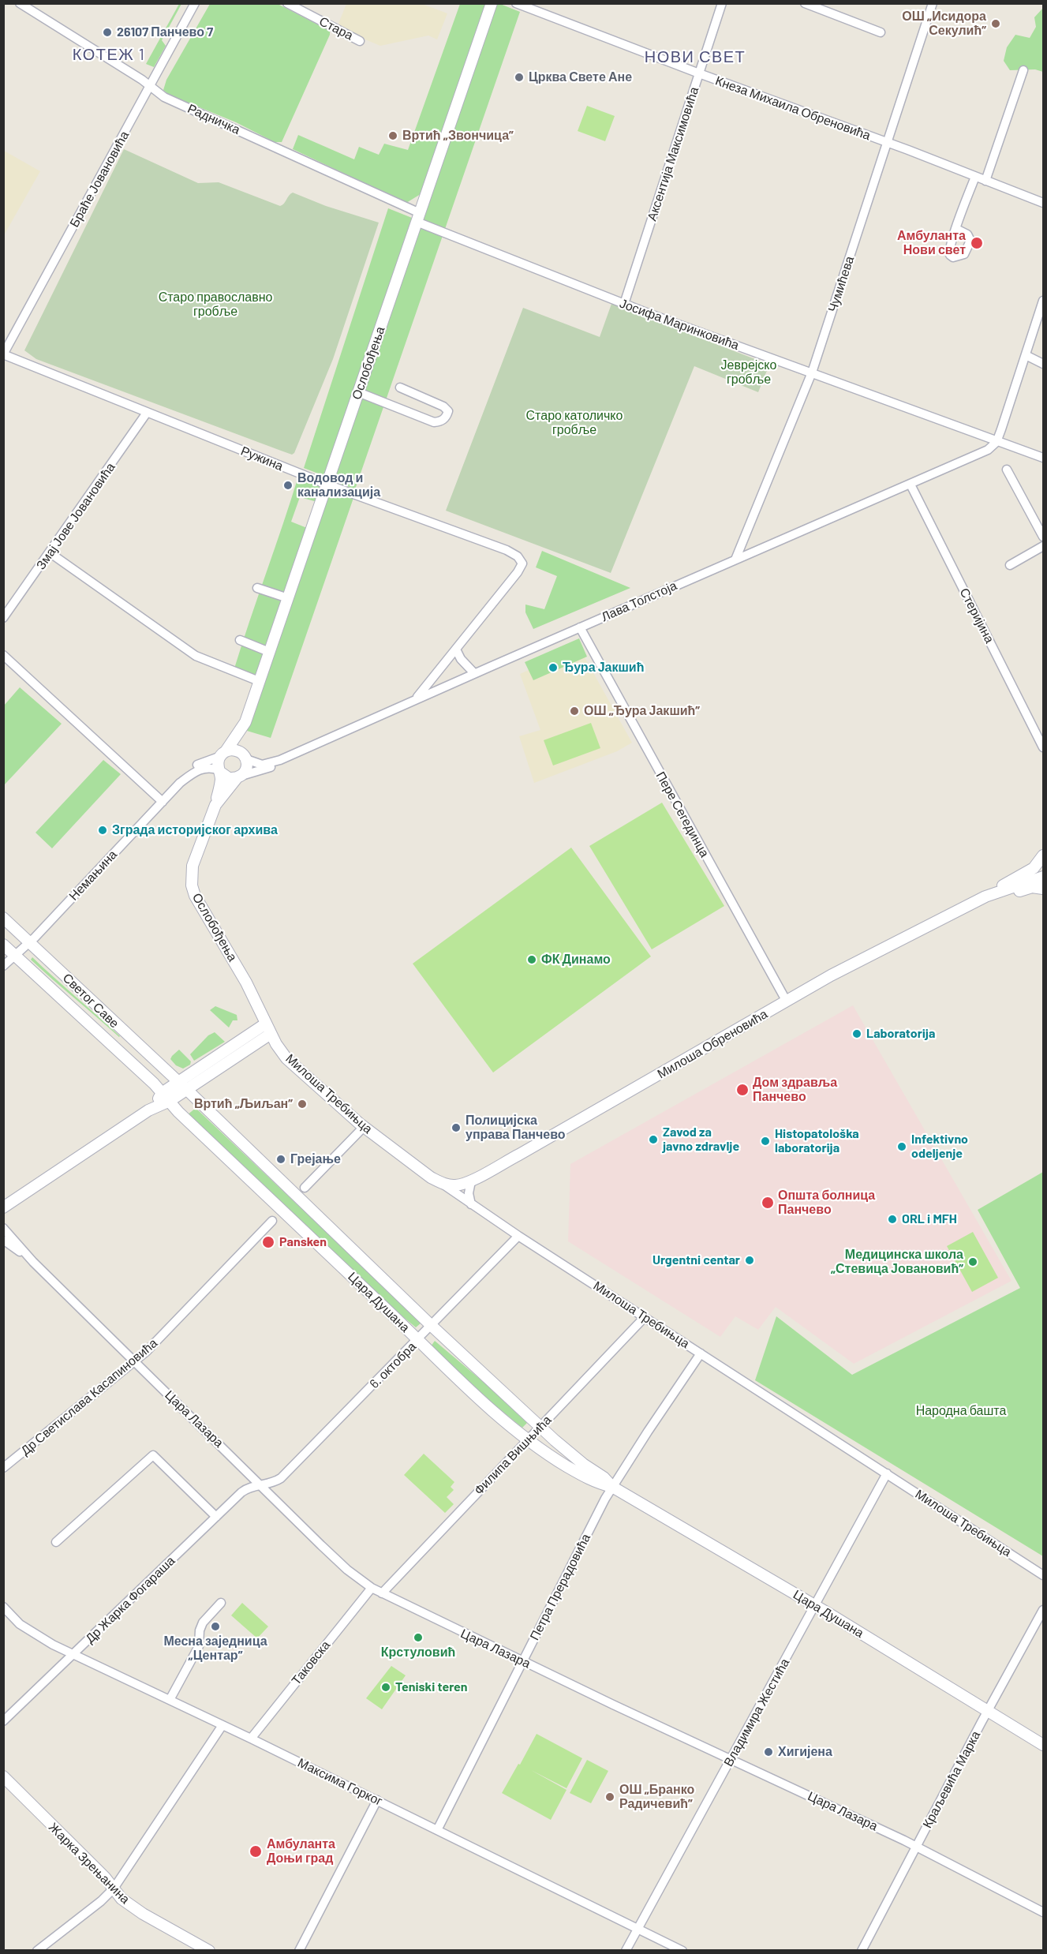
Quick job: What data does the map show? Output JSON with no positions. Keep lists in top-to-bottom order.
{
  "streets": {
    "street": [
      "Стара",
      "Кнеза Михаила Обреновића",
      "Радничка",
      "Аксентија Максимовића",
      "Браће Јовановића",
      "Чумићева",
      "Јосифа Маринковића",
      "Ослобођења",
      "Ружина",
      "Змај Јове Јовановића",
      "Лава Толстоја",
      "Стеријина",
      "Пере Сегединца",
      "Немањина",
      "Светог Саве",
      "Милоша Обреновића",
      "Милоша Требињца",
      "Цара Душана",
      "6. октобра",
      "Др Светислава Касапиновића",
      "Цара Лазара",
      "Филипа Вишњића",
      "Петра Прерадовића",
      "Др Жарка Фогараша",
      "Таковска",
      "Владимира Жестића",
      "Краљевића Марка",
      "Максима Горког",
      "Жарка Зрењанина"
    ]
  },
  "crossings": [
    ["Кнеза Михаила Обреновића", "Аксентија Максимовића"],
    ["Кнеза Михаила Обреновића", "Чумићева"],
    ["Радничка", "Браће Јовановића"],
    ["Радничка", "Јосифа Маринковића"],
    ["Радничка", "Ослобођења"],
    ["Аксентија Максимовића", "Јосифа Маринковића"],
    ["Браће Јовановића", "Ружина"],
    ["Чумићева", "Јосифа Маринковића"],
    ["Чумићева", "Лава Толстоја"],
    ["Јосифа Маринковића", "Ослобођења"],
    ["Јосифа Маринковића", "Лава Толстоја"],
    ["Ослобођења", "Ружина"],
    ["Ослобођења", "Лава Толстоја"],
    ["Ослобођења", "Милоша Требињца"],
    ["Ружина", "Змај Јове Јовановића"],
    ["Лава Толстоја", "Стеријина"],
    ["Лава Толстоја", "Пере Сегединца"],
    ["Пере Сегединца", "Милоша Обреновића"],
    ["Немањина", "Светог Саве"],
    ["Светог Саве", "Цара Душана"],
    ["Милоша Обреновића", "Милоша Требињца"],
    ["Милоша Требињца", "6. октобра"],
    ["Милоша Требињца", "Филипа Вишњића"],
    ["Милоша Требињца", "Петра Прерадовића"],
    ["Милоша Требињца", "Владимира Жестића"],
    ["Цара Душана", "6. октобра"],
    ["Цара Душана", "Филипа Вишњића"],
    ["Цара Душана", "Петра Прерадовића"],
    ["Цара Душана", "Владимира Жестића"],
    ["Цара Душана", "Краљевића Марка"],
    ["6. октобра", "Цара Лазара"],
    ["6. октобра", "Др Жарка Фогараша"],
    ["Др Светислава Касапиновића", "Цара Лазара"],
    ["Цара Лазара", "Филипа Вишњића"],
    ["Цара Лазара", "Петра Прерадовића"],
    ["Цара Лазара", "Др Жарка Фогараша"],
    ["Цара Лазара", "Таковска"],
    ["Цара Лазара", "Владимира Жестића"],
    ["Цара Лазара", "Краљевића Марка"],
    ["Петра Прерадовића", "Максима Горког"],
    ["Др Жарка Фогараша", "Максима Горког"],
    ["Таковска", "Максима Горког"],
    ["Владимира Жестића", "Максима Горког"]
  ],
  "districts": ["КОТЕЖ 1", "НОВИ СВЕТ"],
  "parks": [
    "Старо православно гробље",
    "Јеврејско гробље",
    "Старо католичко гробље",
    "Народна башта"
  ],
  "places": [
    "ОШ „Исидора Секулић”",
    "26107 Панчево 7",
    "Црква Свете Ане",
    "Вртић „Звончица”",
    "Амбуланта Нови свет",
    "Водовод и канализација",
    "Ђура Јакшић",
    "ОШ „Ђура Јакшић”",
    "Зграда историјског архива",
    "ФК Динамо",
    "Laboratorija",
    "Дом здравља Панчево",
    "Вртић „Љиљан”",
    "Полицијска управа Панчево",
    "Zavod za javno zdravlje",
    "Histopatološka laboratorija",
    "Infektivno odeljenje",
    "Грејање",
    "Општа болница Панчево",
    "ORL i MFH",
    "Pansken",
    "Urgentni centar",
    "Медицинска школа „Стевица Јовановић”",
    "Месна заједница „Центар”",
    "Крстуловић",
    "Teniski teren",
    "Хигијена",
    "ОШ „Бранко Радичевић”",
    "Амбуланта Доњи град"
  ]
}
